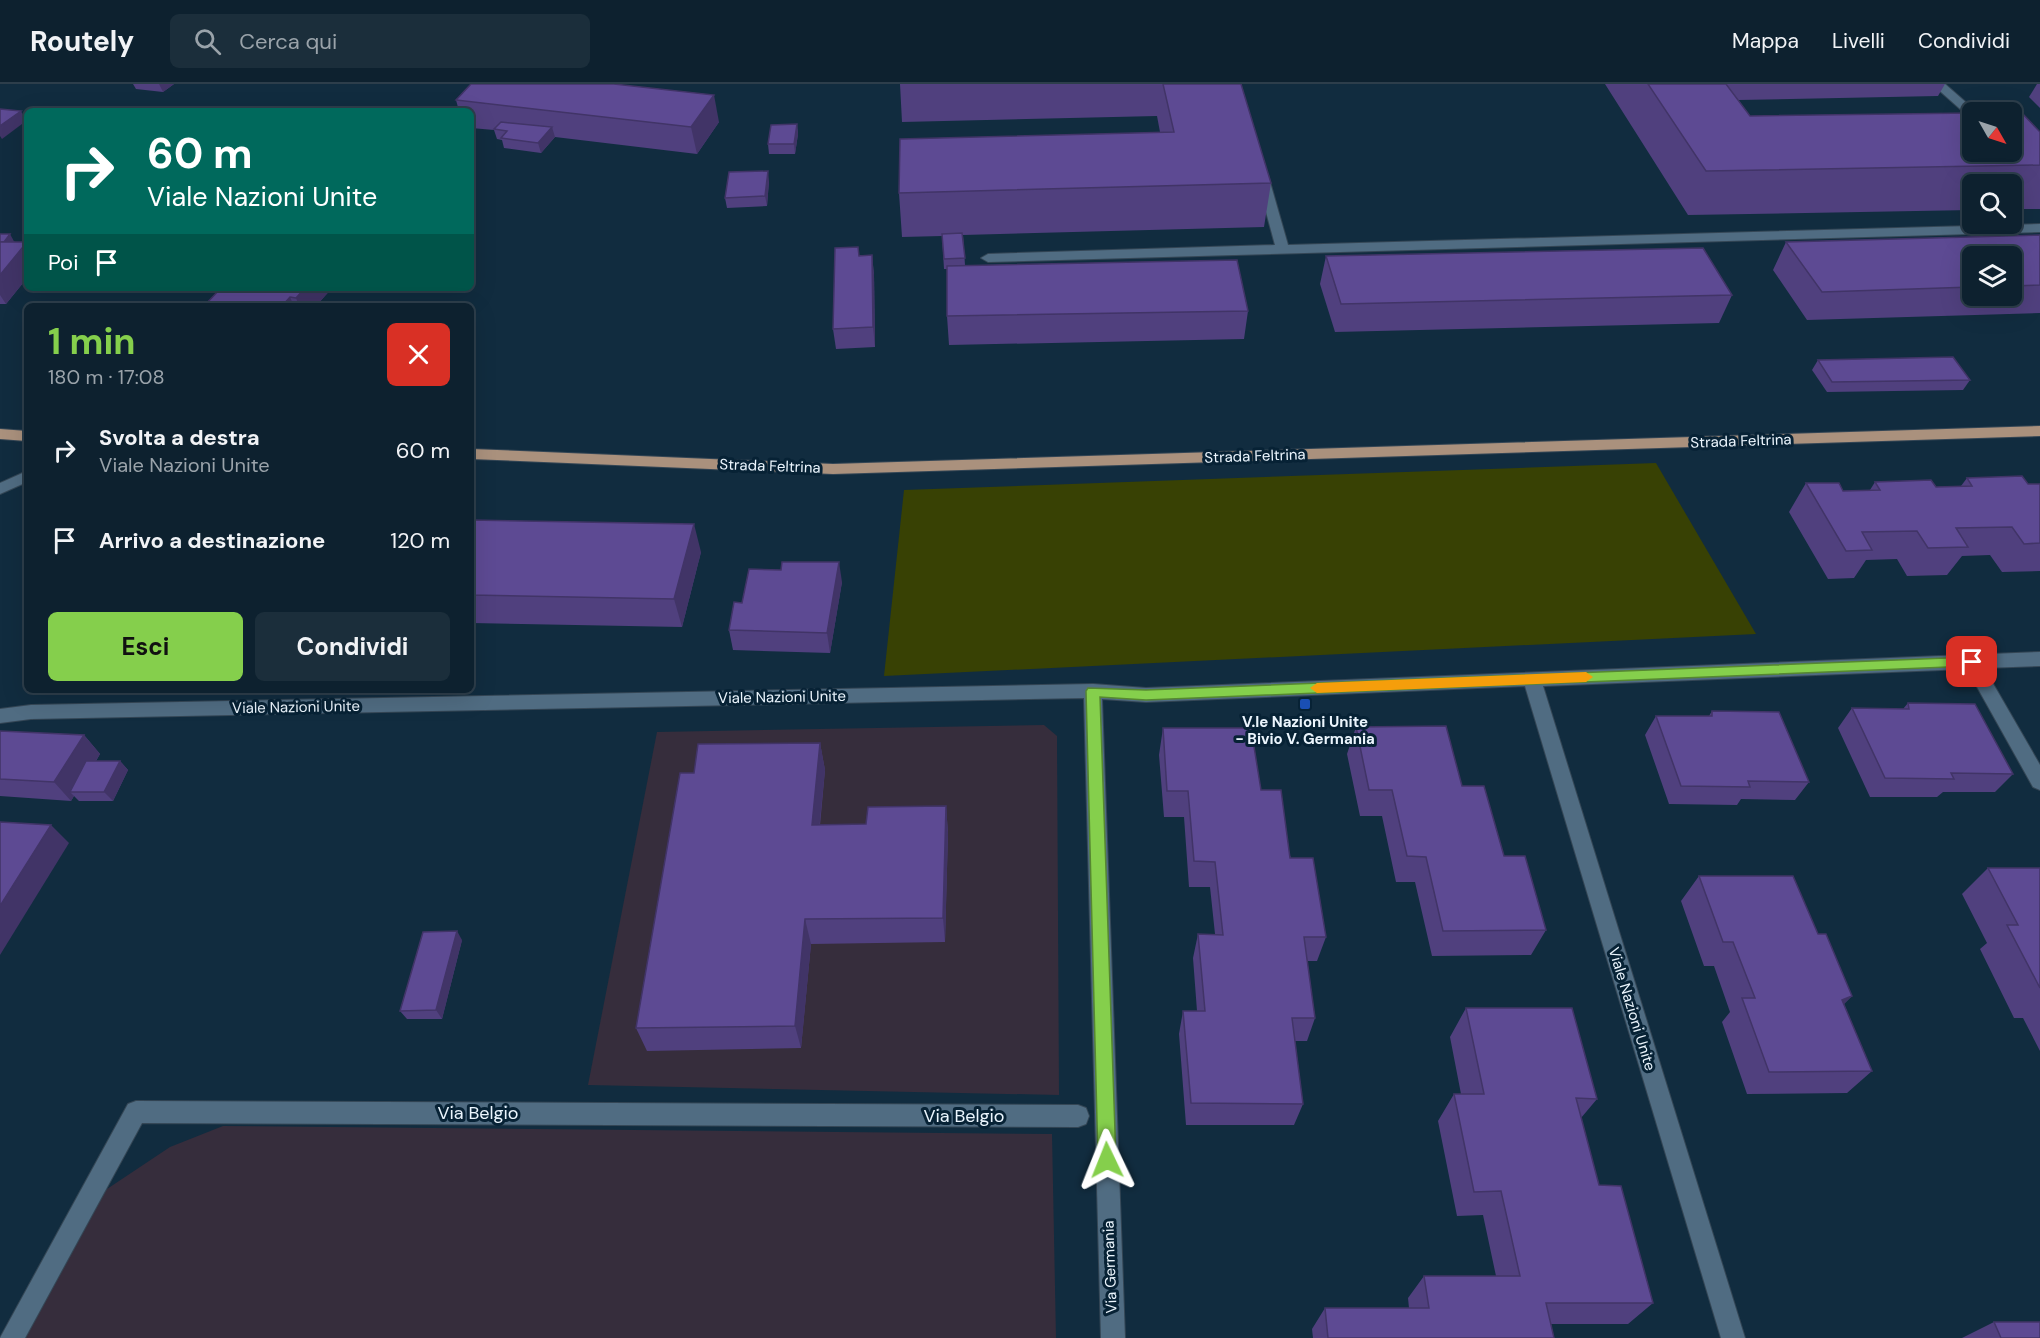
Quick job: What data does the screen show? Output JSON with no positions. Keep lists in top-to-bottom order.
{
  "streets": {
    "main road": ["Strada Feltrina"],
    "street": ["Viale Nazioni Unite", "Via Belgio", "Via Germania"]
  },
  "crossings": [
    ["Viale Nazioni Unite", "Via Germania"]
  ],
  "places": {
    "transit": ["V.le Nazioni Unite - Bivio V. Germania"]
  },
  "north": "bottom right",
  "page": {
    "header": "Routely",
    "search": "Cerca qui",
    "nav": ["Mappa", "Livelli", "Condividi"],
    "turn": ["60 m", "Viale Nazioni Unite"],
    "then": "Poi",
    "heading": ["1 min", "180 m · 17:08"],
    "list": [
      {
        "name": "Svolta a destra",
        "note": "Viale Nazioni Unite",
        "value": "60 m"
      },
      {
        "name": "Arrivo a destinazione",
        "value": "120 m"
      }
    ],
    "buttons": ["Esci", "Condividi"]
  }
}
